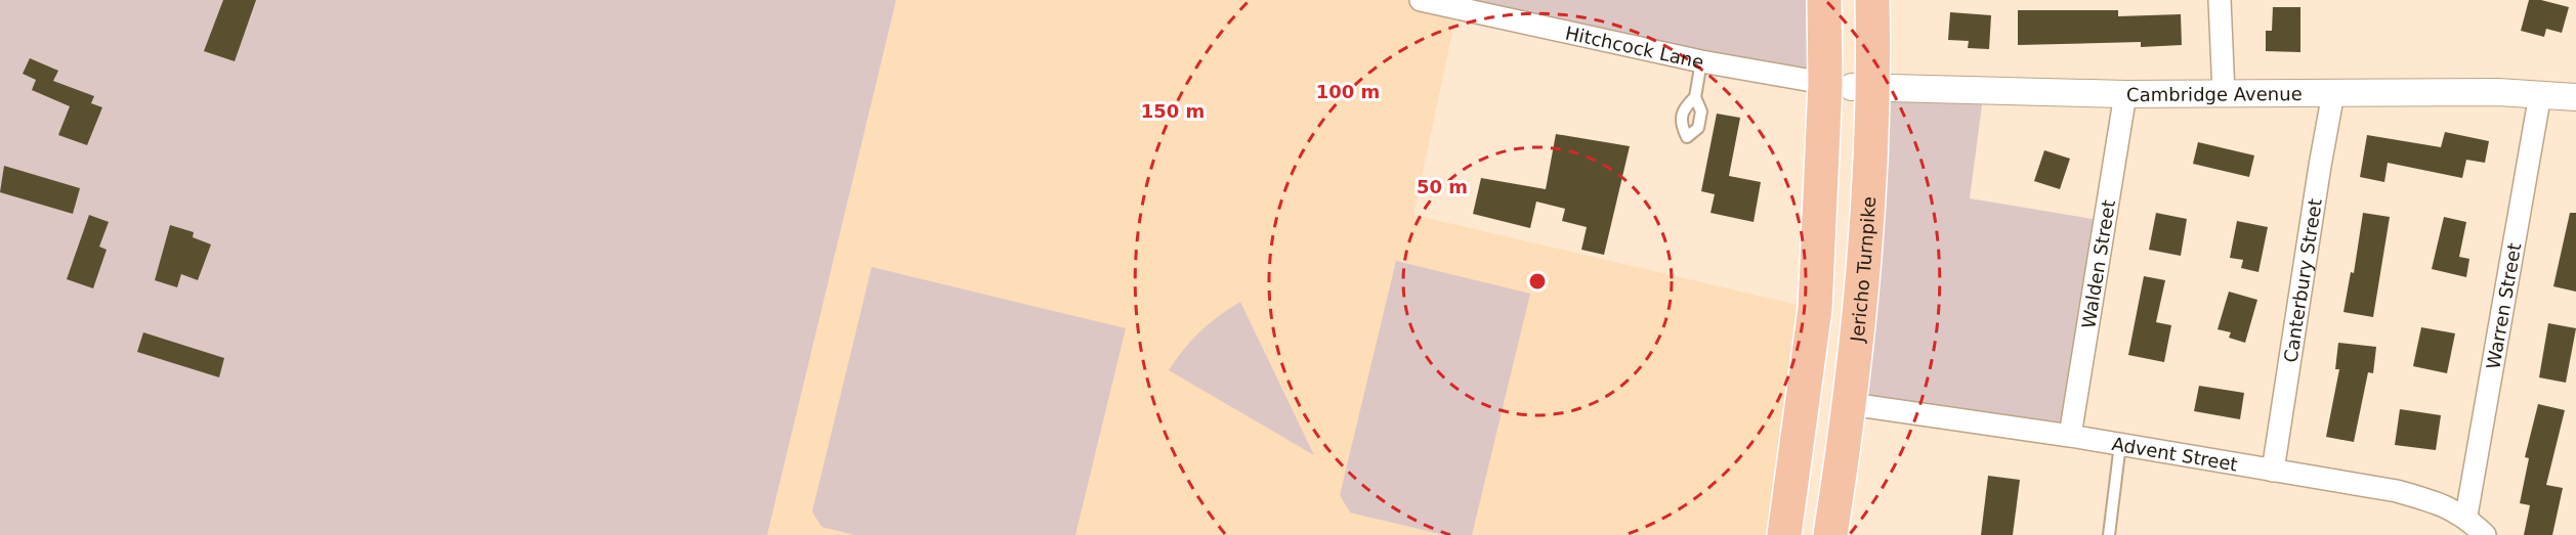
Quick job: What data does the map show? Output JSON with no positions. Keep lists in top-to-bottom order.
{
  "streets": {
    "main road": ["Jericho Turnpike"],
    "street": [
      "Hitchcock Lane",
      "Cambridge Avenue",
      "Walden Street",
      "Canterbury Street",
      "Warren Street",
      "Advent Street"
    ]
  },
  "crossings": [
    ["Hitchcock Lane", "Cambridge Avenue"],
    ["Hitchcock Lane", "Jericho Turnpike"],
    ["Cambridge Avenue", "Walden Street"],
    ["Cambridge Avenue", "Jericho Turnpike"],
    ["Cambridge Avenue", "Canterbury Street"],
    ["Cambridge Avenue", "Warren Street"],
    ["Walden Street", "Advent Street"],
    ["Jericho Turnpike", "Advent Street"],
    ["Canterbury Street", "Advent Street"],
    ["Warren Street", "Advent Street"]
  ],
  "rings": ["100 m", "150 m", "50 m"]
}
